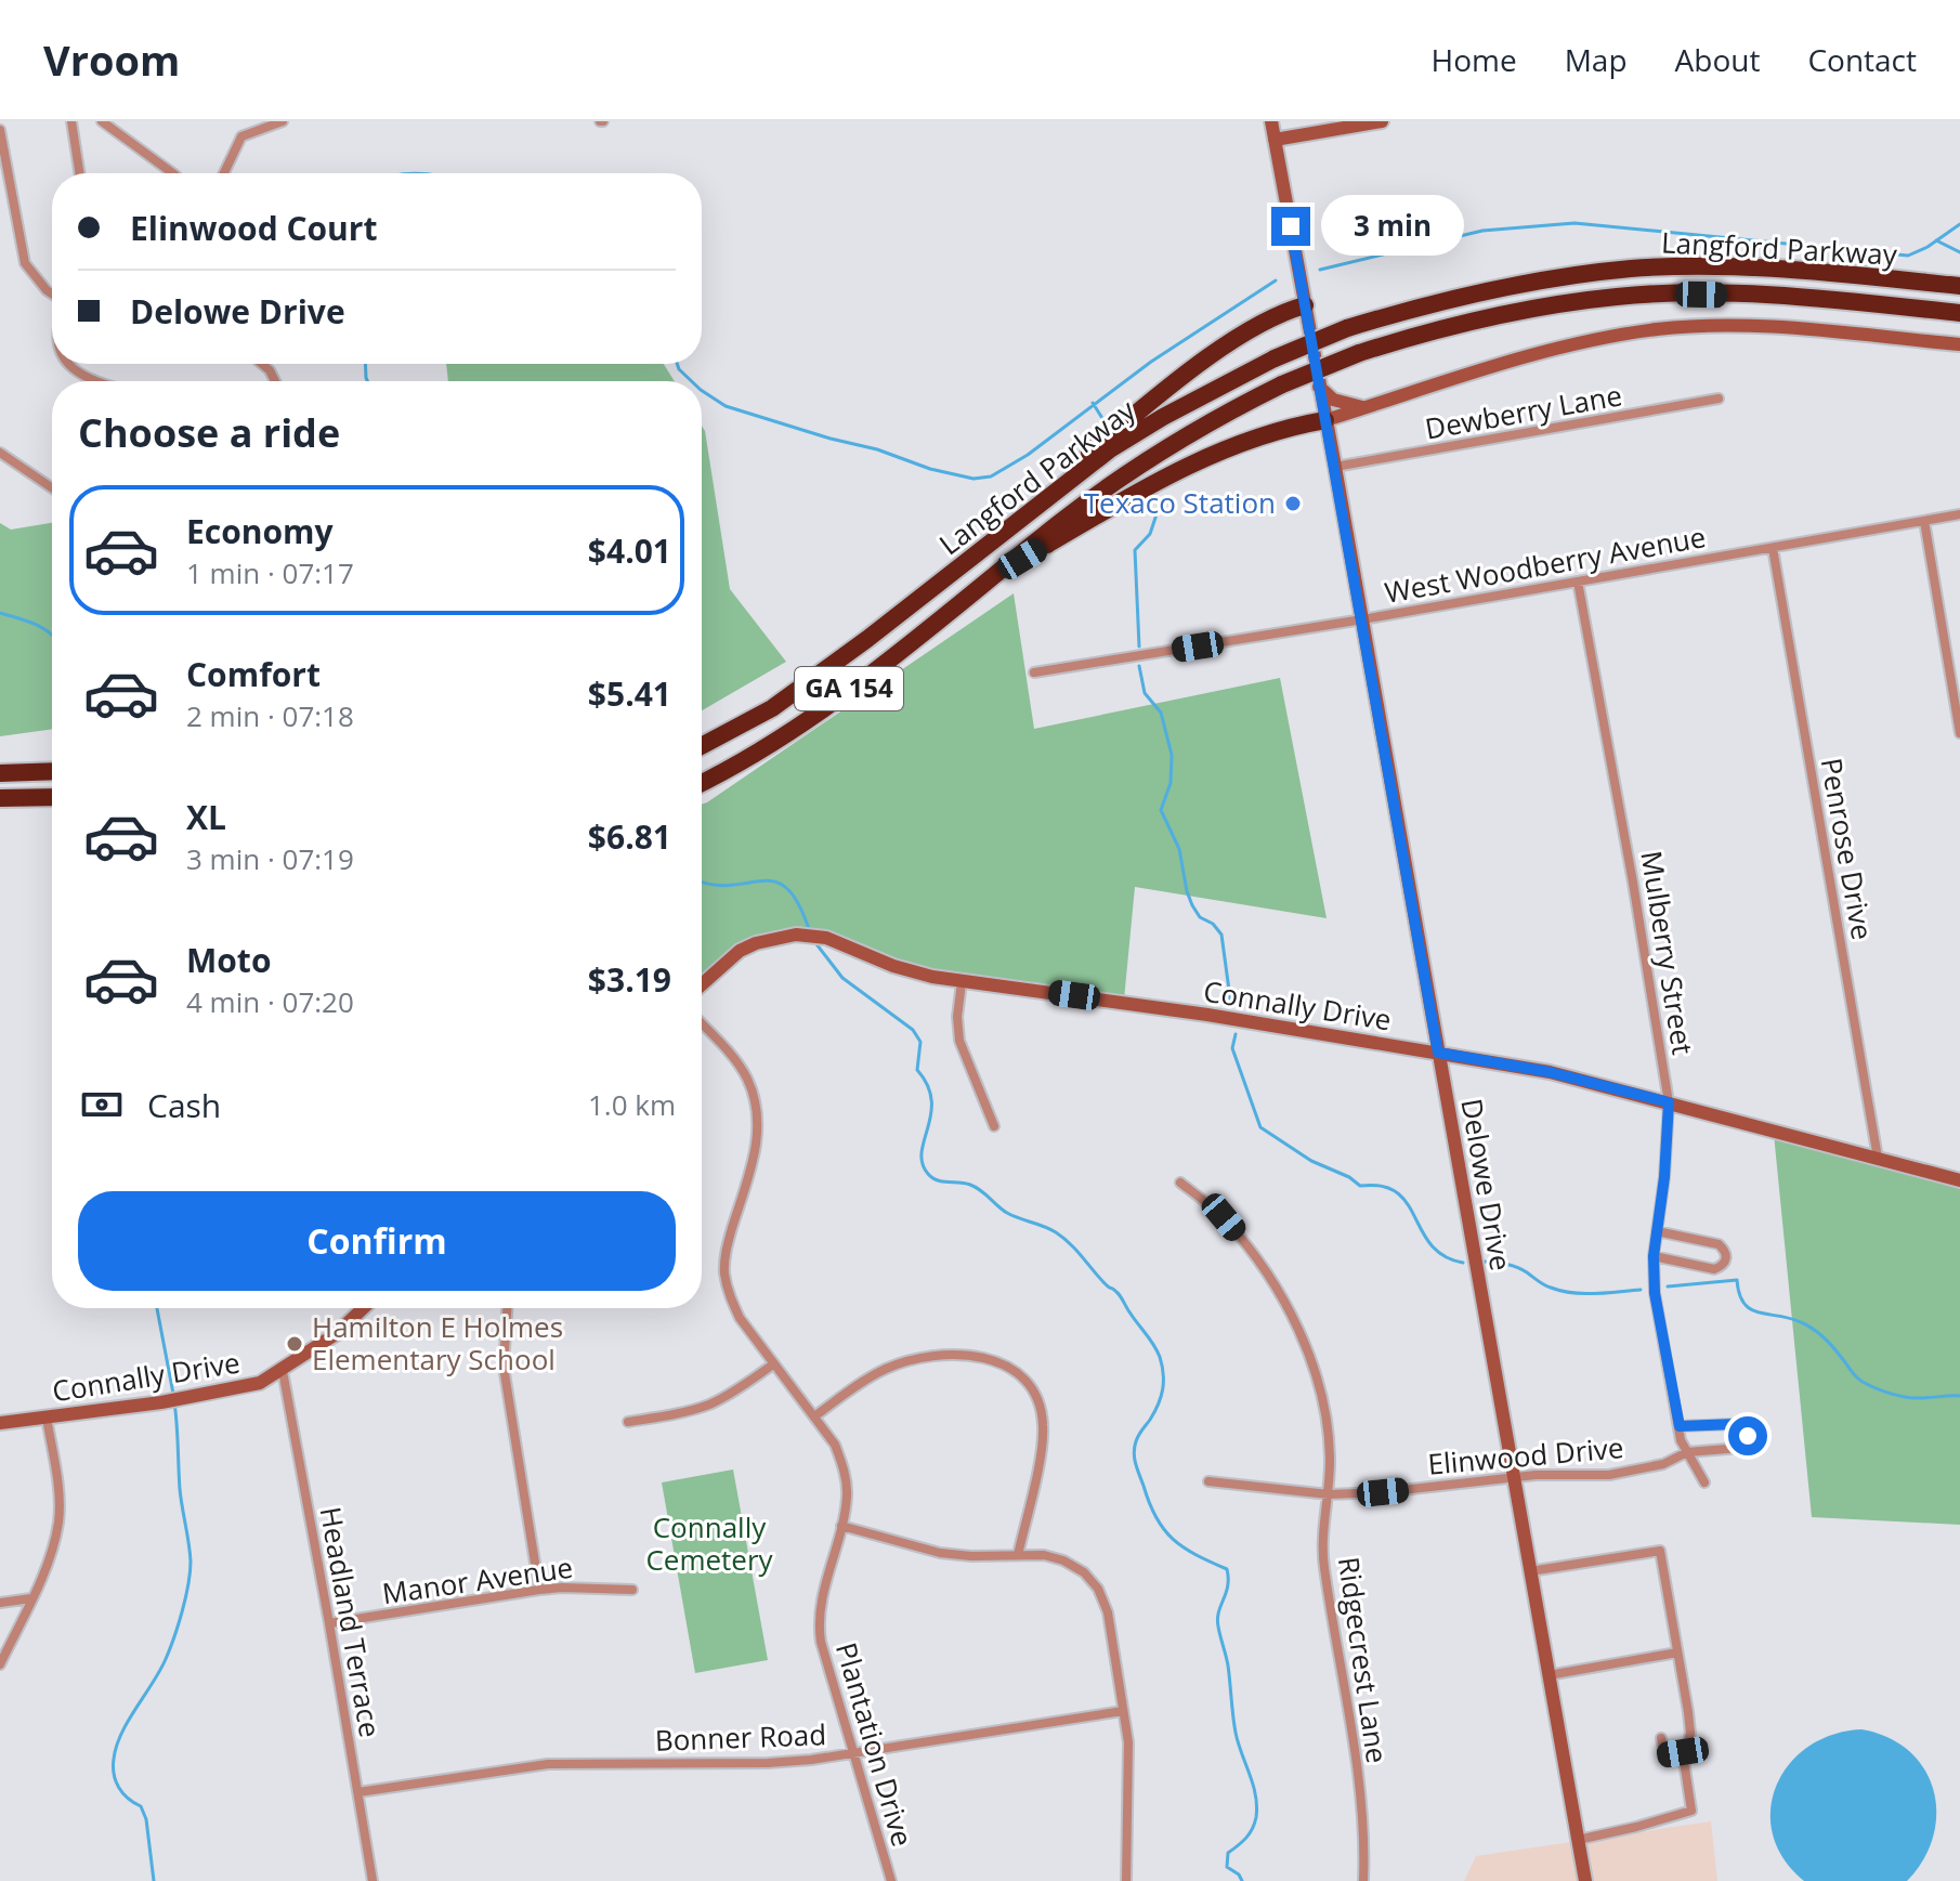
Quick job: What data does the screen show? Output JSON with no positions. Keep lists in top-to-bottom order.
{
  "streets": {
    "highway": ["Langford Parkway", "GA 154"],
    "street": [
      "Dewberry Lane",
      "West Woodberry Avenue",
      "Penrose Drive",
      "Mulberry Street",
      "Connally Drive",
      "Delowe Drive",
      "Elinwood Drive",
      "Manor Avenue",
      "Headland Terrace",
      "Ridgecrest Lane",
      "Bonner Road",
      "Plantation Drive"
    ]
  },
  "crossings": [
    ["Dewberry Lane", "Delowe Drive"],
    ["West Woodberry Avenue", "Penrose Drive"],
    ["West Woodberry Avenue", "Mulberry Street"],
    ["West Woodberry Avenue", "Delowe Drive"],
    ["Penrose Drive", "Connally Drive"],
    ["Mulberry Street", "Connally Drive"],
    ["Mulberry Street", "Elinwood Drive"],
    ["Connally Drive", "Delowe Drive"],
    ["Connally Drive", "Headland Terrace"],
    ["Delowe Drive", "Elinwood Drive"],
    ["Elinwood Drive", "Ridgecrest Lane"],
    ["Manor Avenue", "Headland Terrace"],
    ["Headland Terrace", "Bonner Road"],
    ["Bonner Road", "Plantation Drive"]
  ],
  "parks": ["Connally Cemetery"],
  "places": ["Texaco Station", "Hamilton E Holmes Elementary School"],
  "page": {
    "header": "Vroom",
    "nav": [
      "Home",
      "Map",
      "About",
      "Contact"
    ],
    "banner": ["Elinwood Court", "Delowe Drive"],
    "bubble": "3 min",
    "heading": "Choose a ride",
    "list": [
      {
        "name": "Economy",
        "note": "1 min · 07:17",
        "value": "$4.01"
      },
      {
        "name": "Comfort",
        "note": "2 min · 07:18",
        "value": "$5.41"
      },
      {
        "name": "XL",
        "note": "3 min · 07:19",
        "value": "$6.81"
      },
      {
        "name": "Moto",
        "note": "4 min · 07:20",
        "value": "$3.19"
      }
    ],
    "pay": ["Cash", "1.0 km"],
    "buttons": "Confirm"
  }
}
